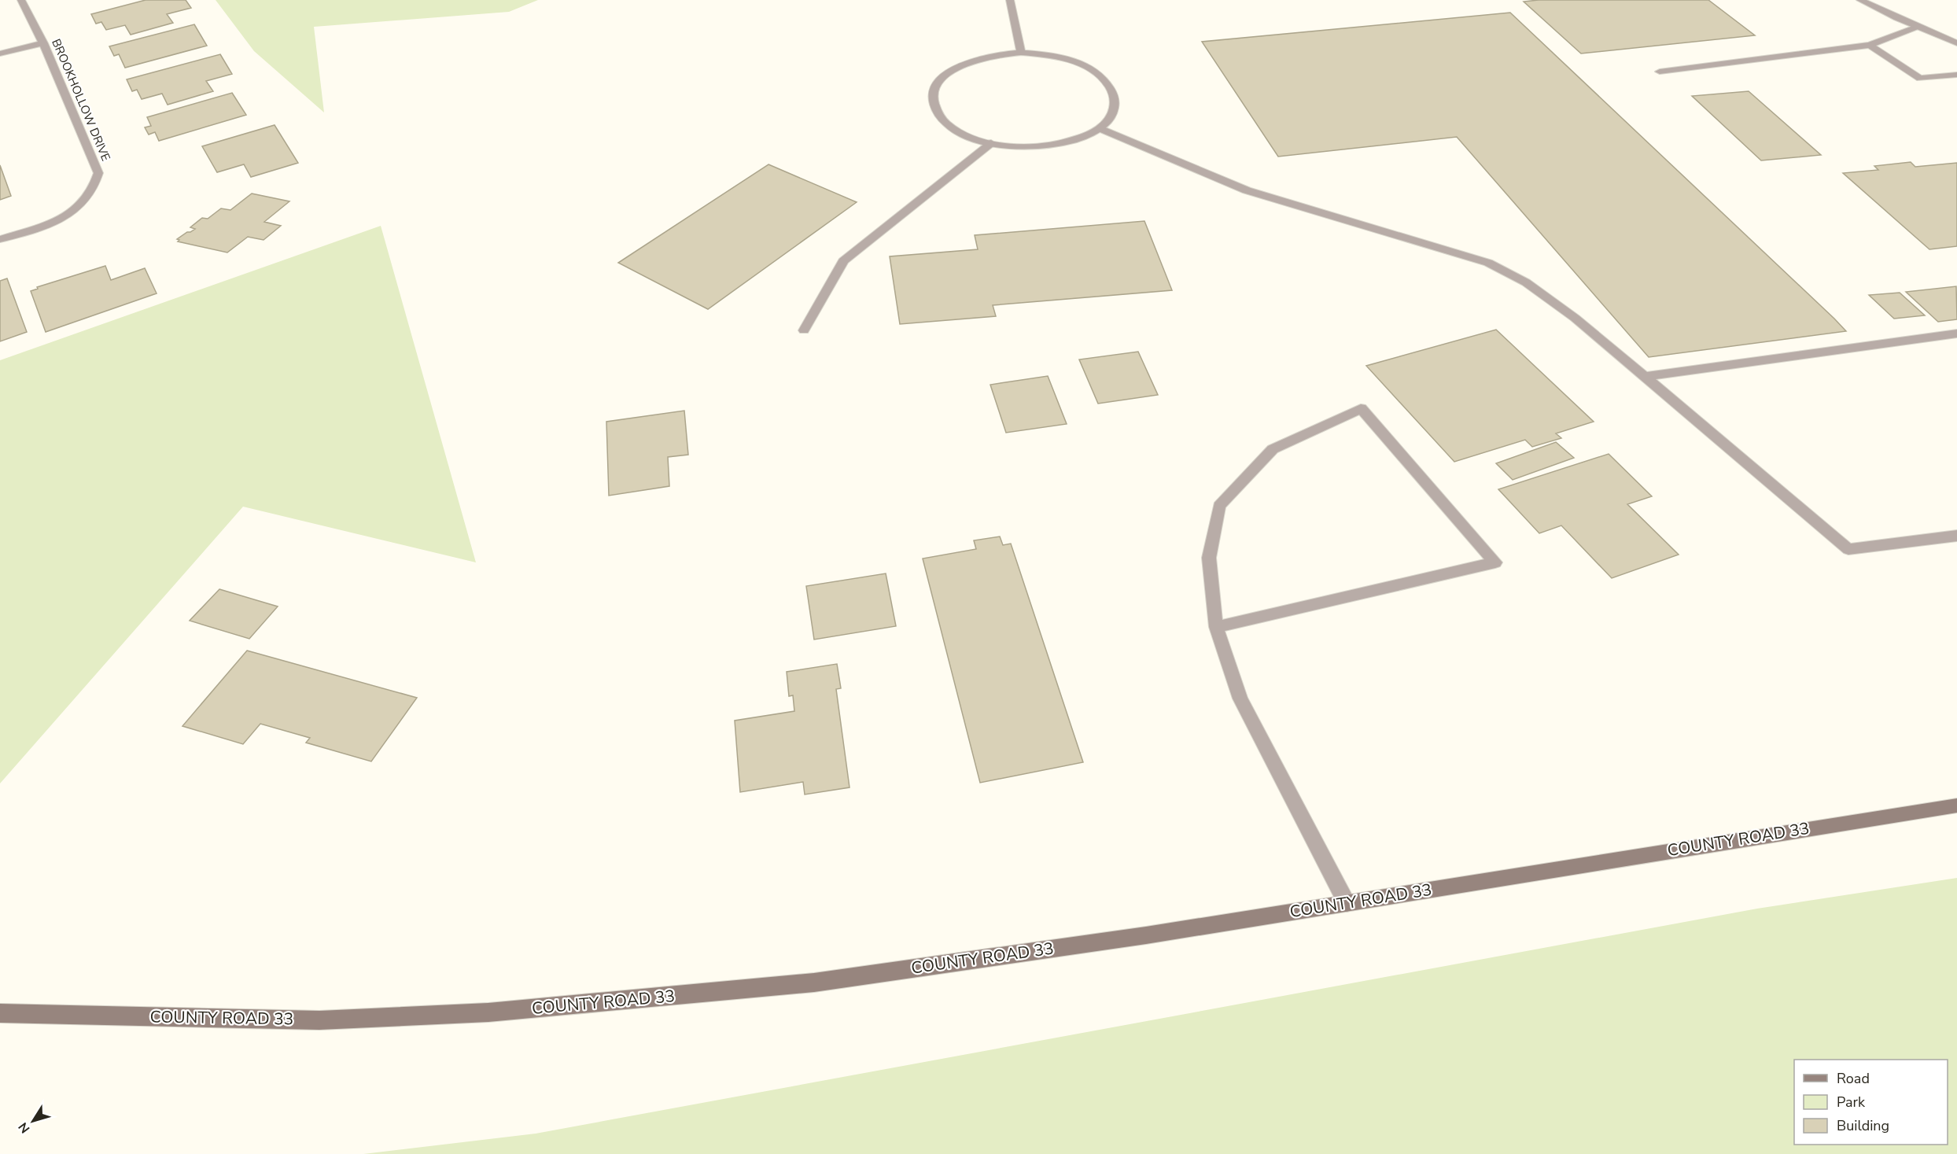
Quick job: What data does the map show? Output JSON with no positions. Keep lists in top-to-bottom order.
{
  "streets": {
    "street": ["BROOKHOLLOW DRIVE", "COUNTY ROAD 33"]
  },
  "legend": ["Road", "Park", "Building"],
  "north": "bottom left"
}
